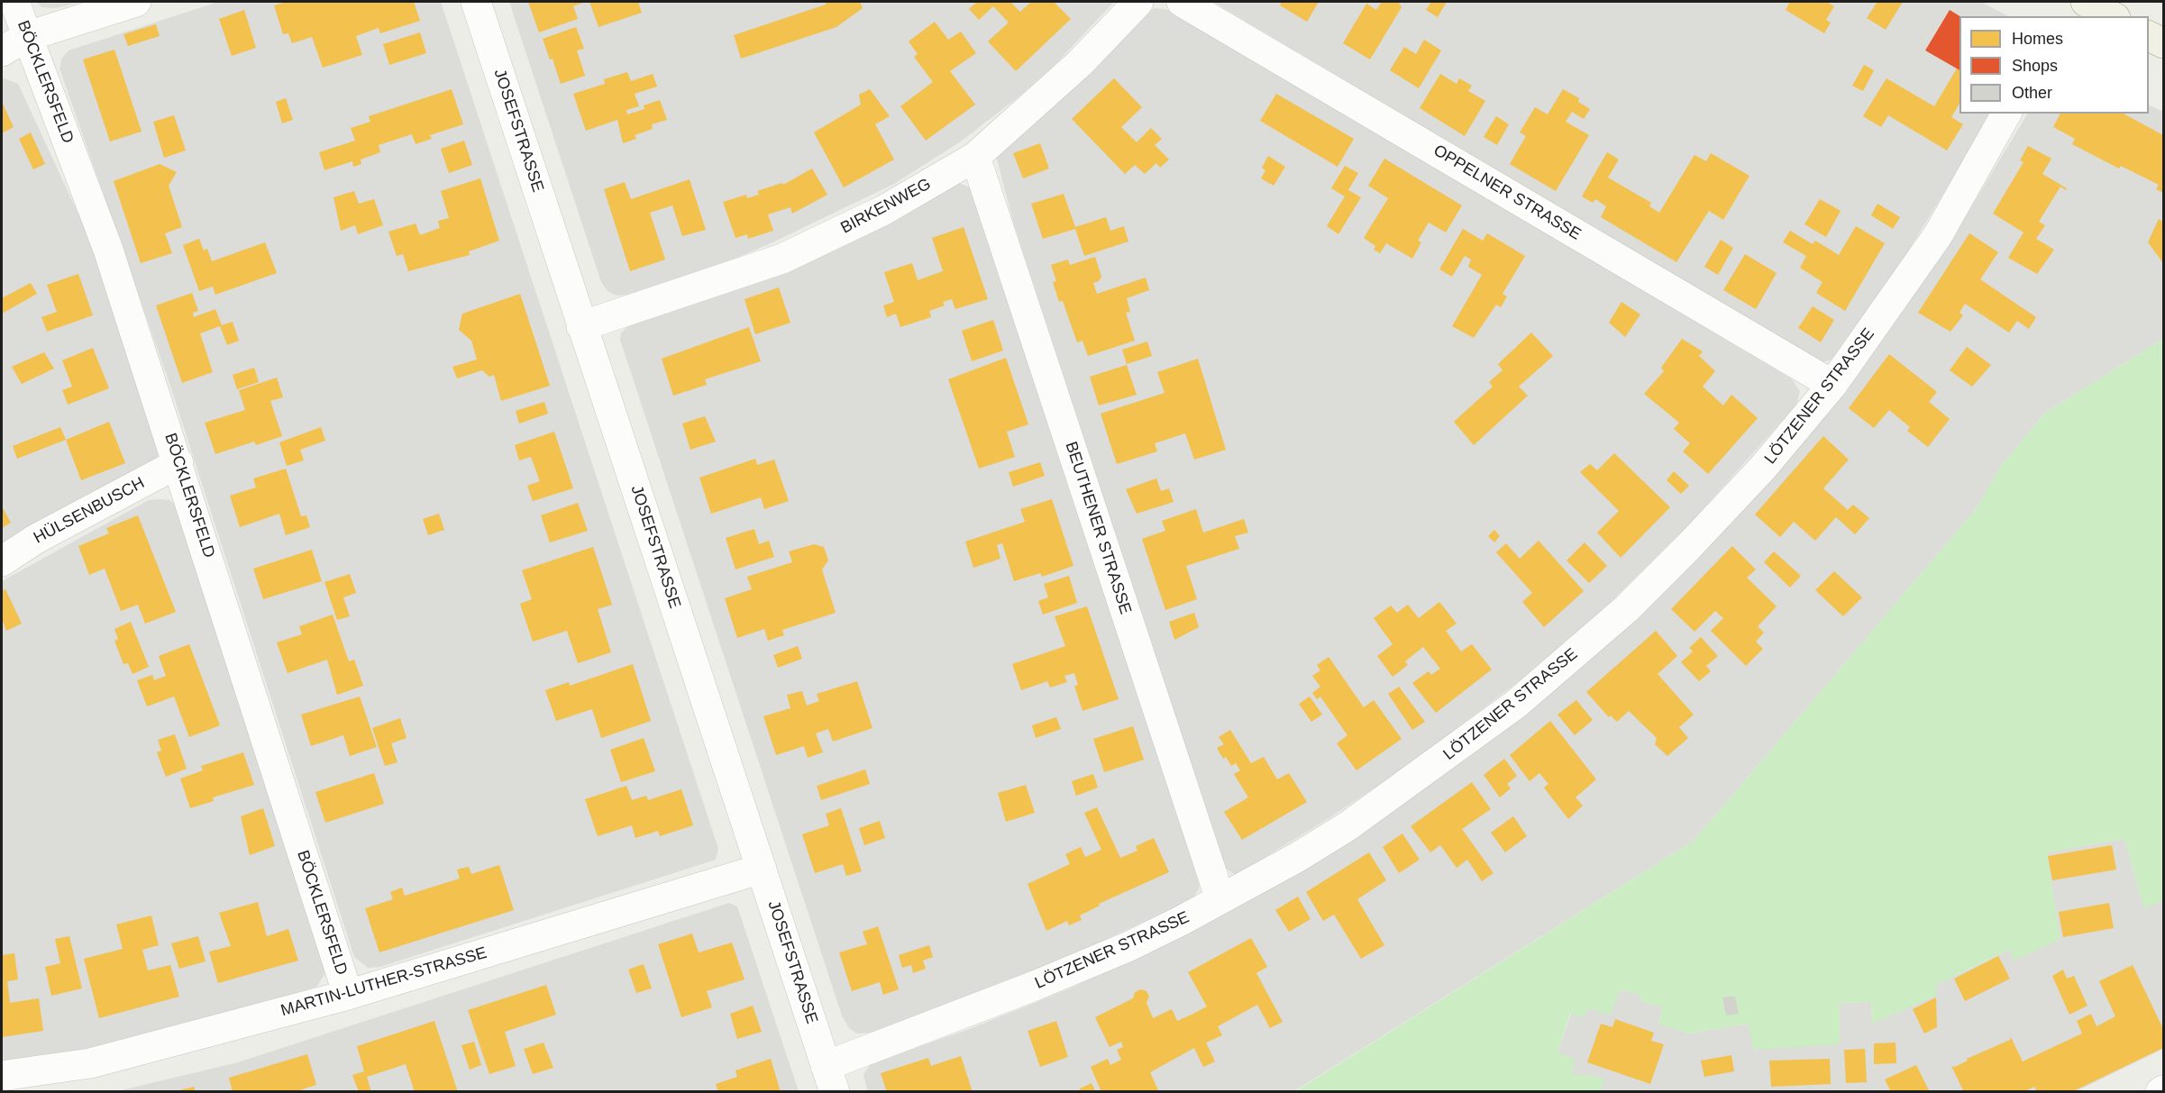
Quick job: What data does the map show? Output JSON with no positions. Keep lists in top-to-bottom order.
{
  "streets": {
    "street": [
      "BÖCKLERSFELD",
      "JOSEFSTRASSE",
      "OPPELNER STRASSE",
      "BIRKENWEG",
      "LÖTZENER STRASSE",
      "HÜLSENBUSCH",
      "BEUTHENER STRASSE",
      "MARTIN-LUTHER-STRASSE"
    ]
  },
  "crossings": [
    ["BÖCKLERSFELD", "HÜLSENBUSCH"],
    ["BÖCKLERSFELD", "MARTIN-LUTHER-STRASSE"],
    ["JOSEFSTRASSE", "BIRKENWEG"],
    ["JOSEFSTRASSE", "LÖTZENER STRASSE"],
    ["JOSEFSTRASSE", "MARTIN-LUTHER-STRASSE"],
    ["OPPELNER STRASSE", "LÖTZENER STRASSE"],
    ["BIRKENWEG", "BEUTHENER STRASSE"],
    ["LÖTZENER STRASSE", "BEUTHENER STRASSE"]
  ],
  "legend": ["Homes", "Shops", "Other"]
}
